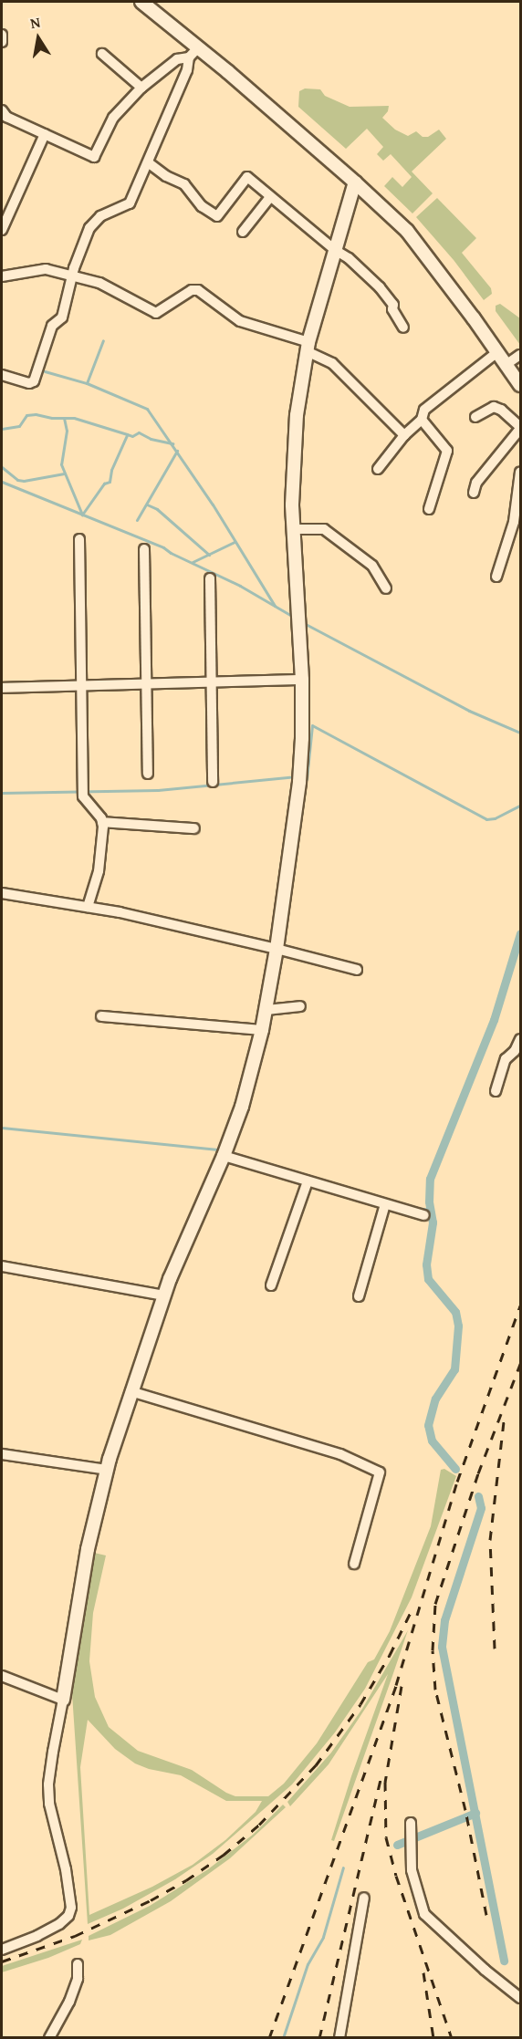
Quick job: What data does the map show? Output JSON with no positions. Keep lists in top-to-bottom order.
{
  "north": "top"
}
